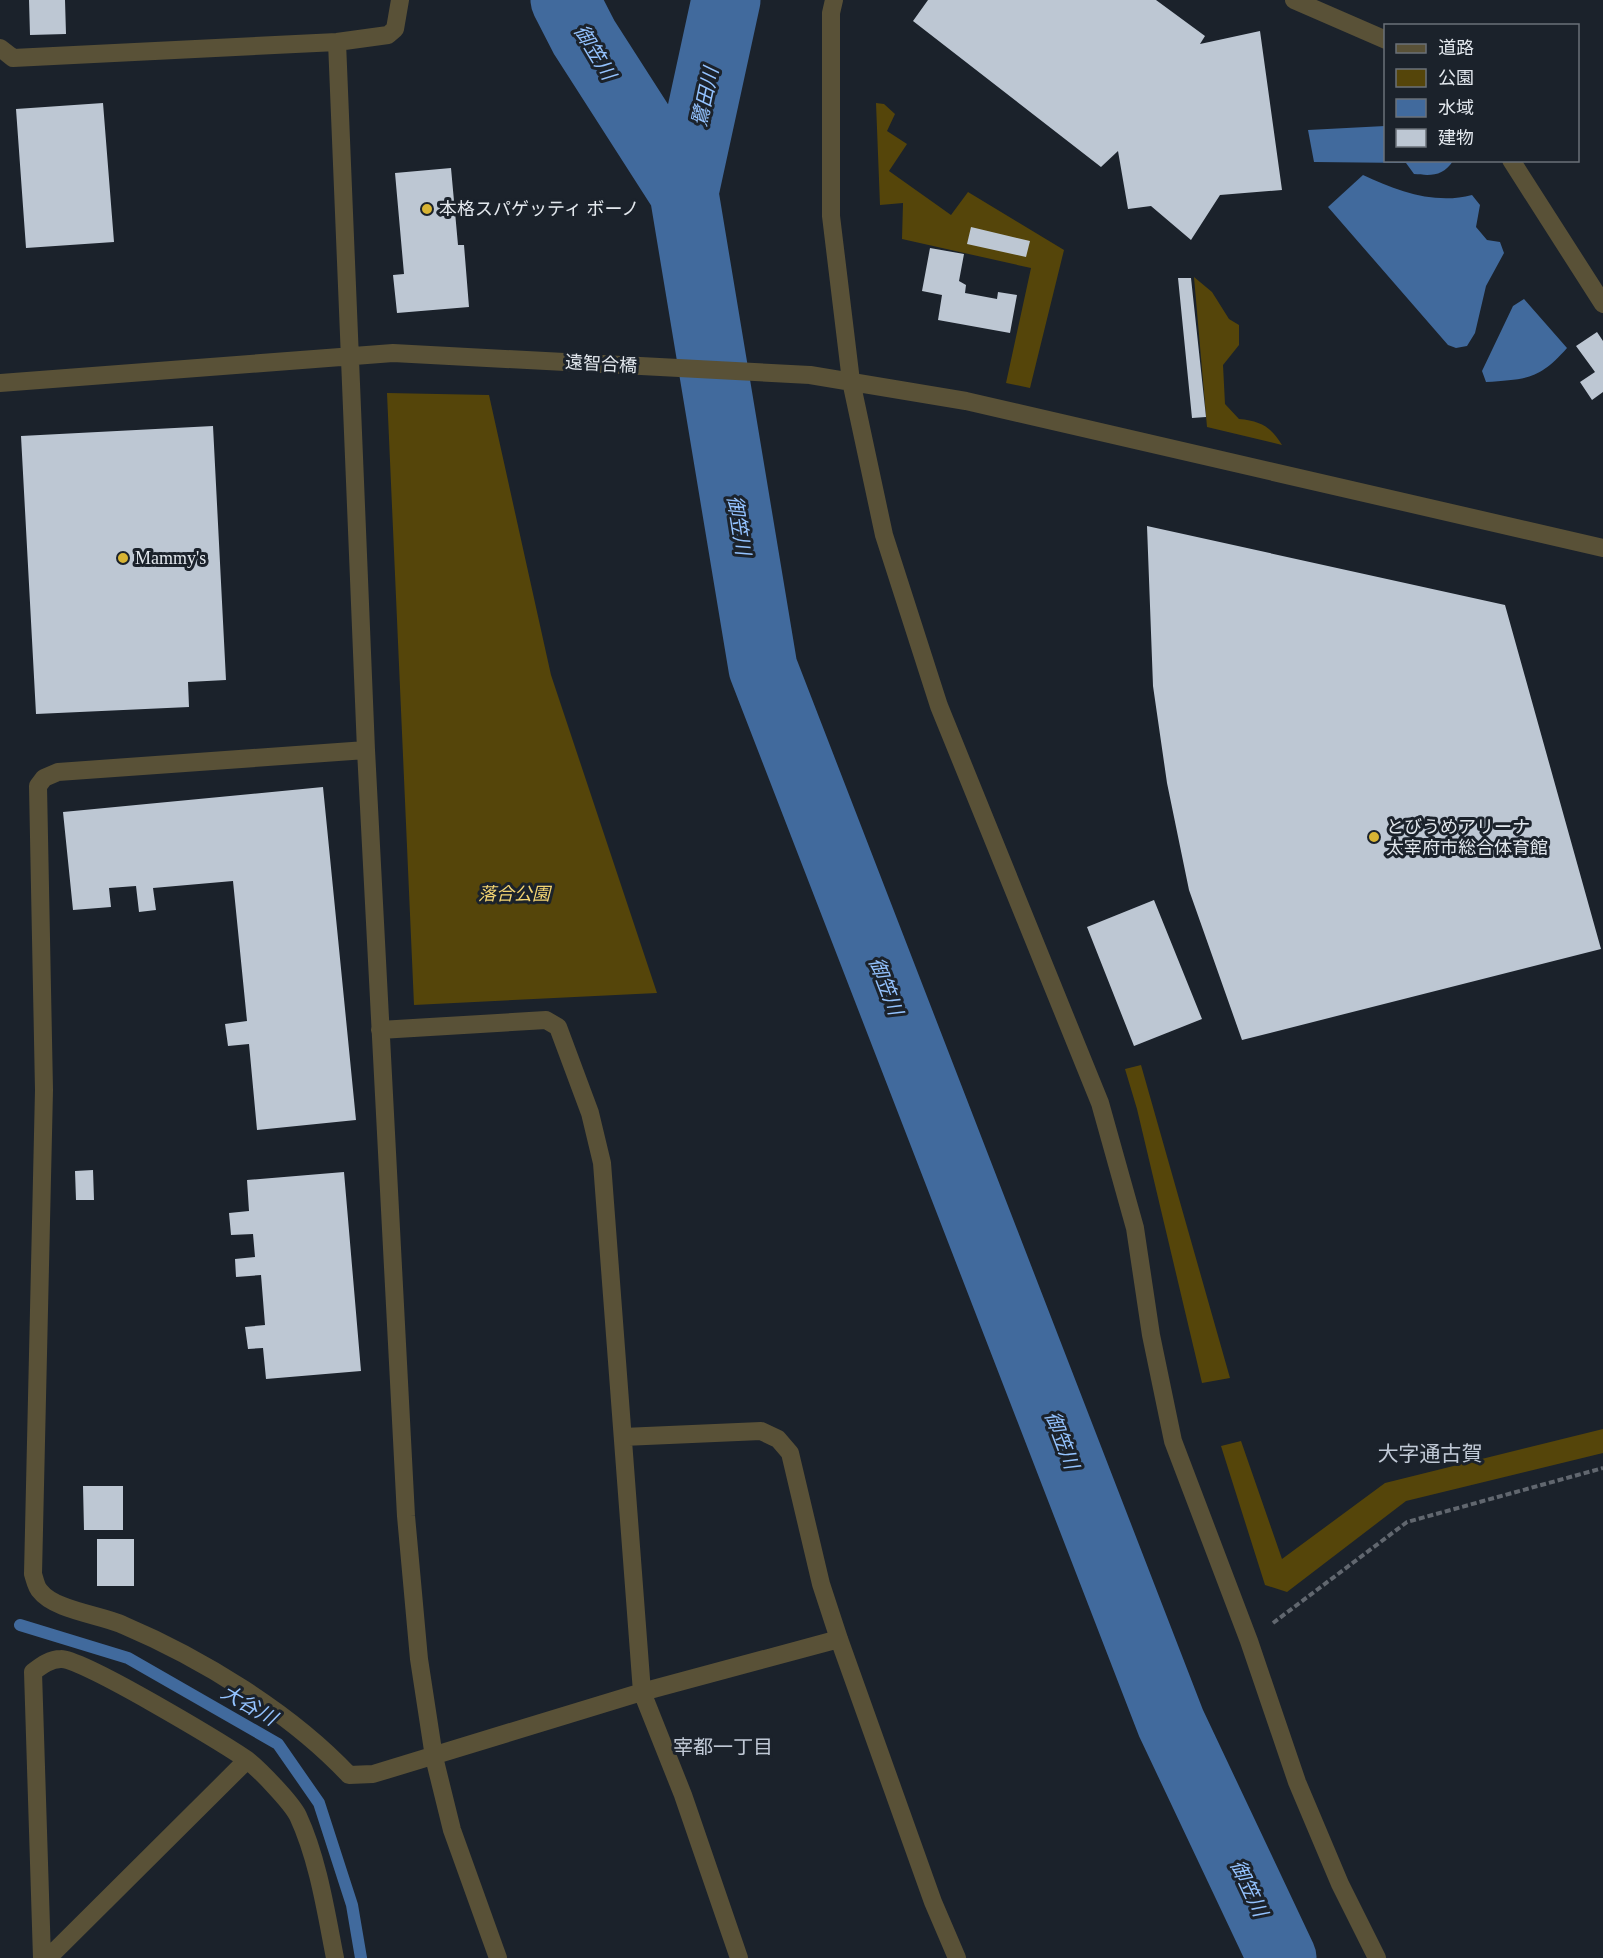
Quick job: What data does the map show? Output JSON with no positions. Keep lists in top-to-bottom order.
{
  "streets": {
    "street": ["遠智合橋"]
  },
  "districts": ["大字通古賀", "宰都一丁目"],
  "water": ["御笠川", "鷺田川", "大谷川"],
  "parks": ["落合公園"],
  "places": ["本格スパゲッティ ボーノ", "Mammy's", "とびうめアリーナ 太宰府市総合体育館"],
  "legend": [
    "道路",
    "公園",
    "水域",
    "建物"
  ]
}
